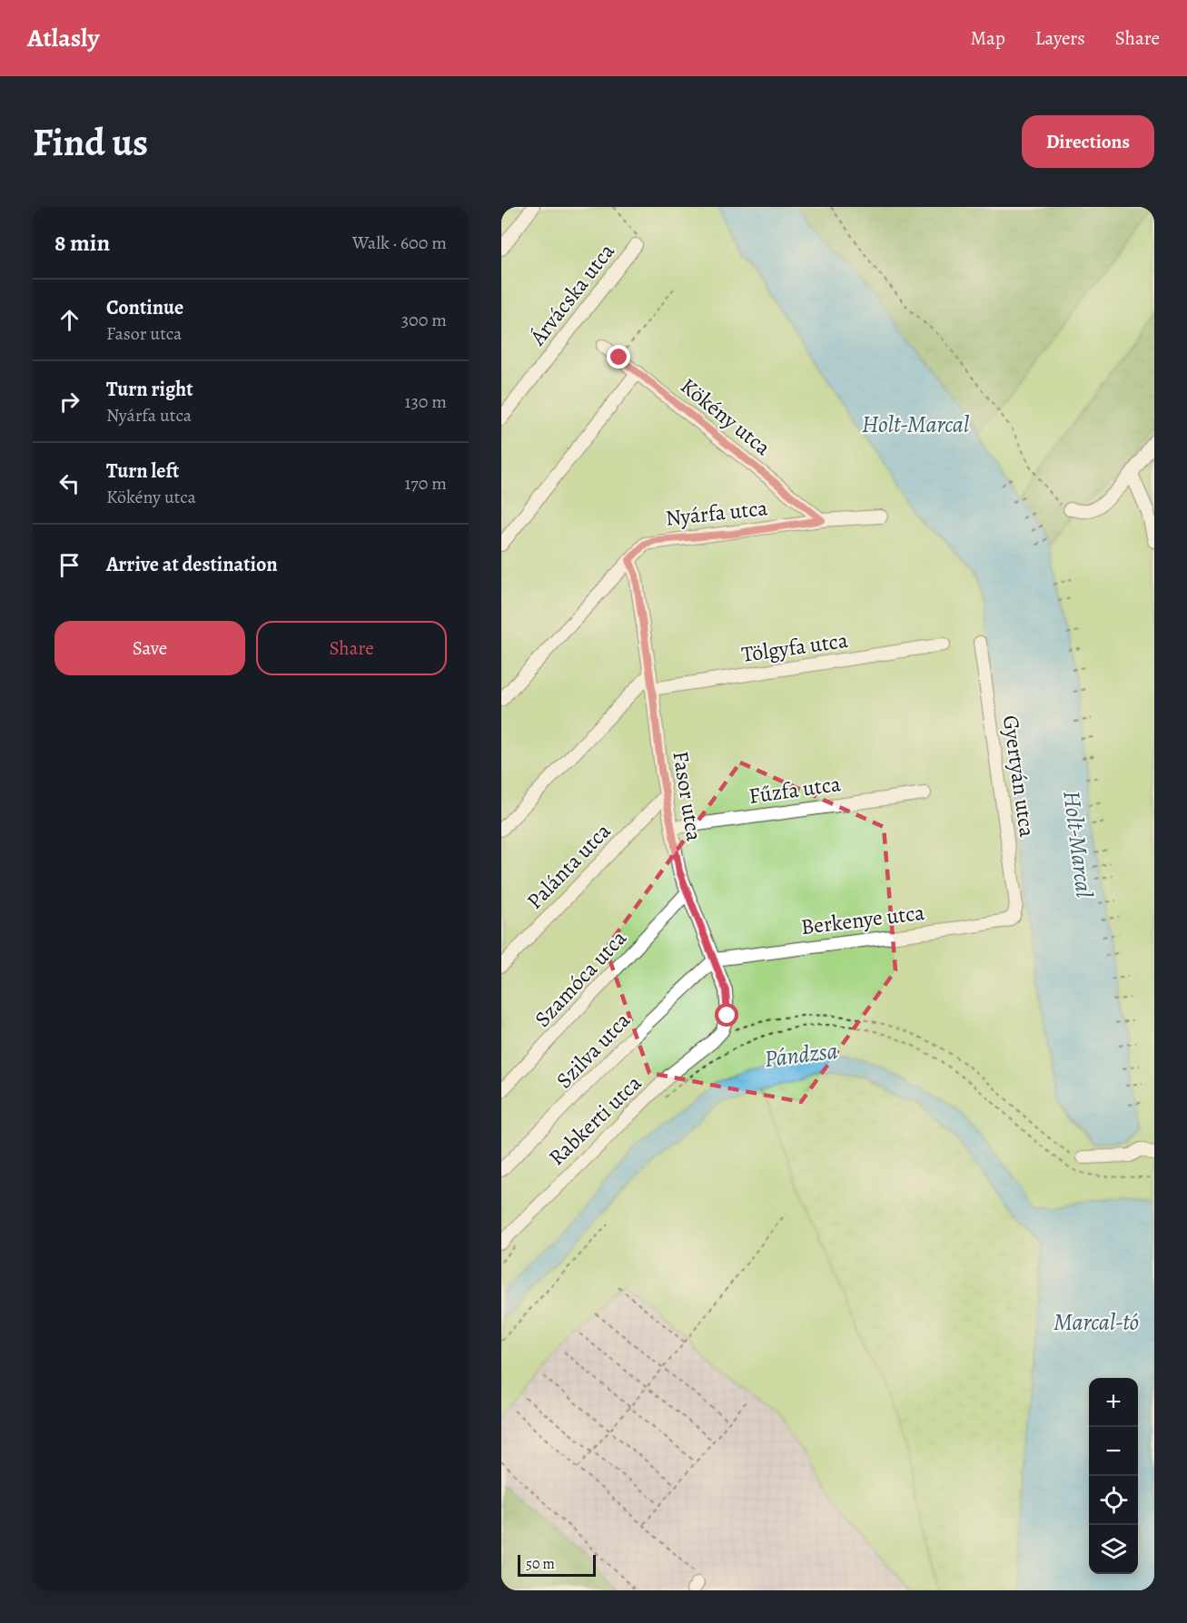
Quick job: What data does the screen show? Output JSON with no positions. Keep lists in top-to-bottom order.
{
  "streets": {
    "street": [
      "Árvácska utca",
      "Kökény utca",
      "Nyárfa utca",
      "Tölgyfa utca",
      "Gyertyán utca",
      "Fűzfa utca",
      "Fasor utca",
      "Palánta utca",
      "Berkenye utca",
      "Szamóca utca",
      "Szilva utca",
      "Rabkerti utca"
    ]
  },
  "crossings": [
    ["Kökény utca", "Nyárfa utca"],
    ["Nyárfa utca", "Fasor utca"],
    ["Tölgyfa utca", "Fasor utca"],
    ["Gyertyán utca", "Berkenye utca"],
    ["Fűzfa utca", "Fasor utca"],
    ["Fasor utca", "Palánta utca"],
    ["Fasor utca", "Berkenye utca"],
    ["Fasor utca", "Szamóca utca"],
    ["Fasor utca", "Szilva utca"],
    ["Fasor utca", "Rabkerti utca"],
    ["Berkenye utca", "Szilva utca"]
  ],
  "water": ["Holt-Marcal", "Pándzsa", "Marcal-tó"],
  "scale_bar": "50 m",
  "page": {
    "header": "Atlasly",
    "nav": ["Map", "Layers", "Share"],
    "buttons": [
      "Directions",
      ["Save", "Share"]
    ],
    "title": "Find us",
    "heading": ["8 min", "Walk · 600 m"],
    "list": [
      ["Continue", "Fasor utca", "300 m"],
      ["Turn right", "Nyárfa utca", "130 m"],
      ["Turn left", "Kökény utca", "170 m"],
      "Arrive at destination"
    ],
    "map_buttons": ["+", "−"],
    "scale": "50 m"
  }
}
